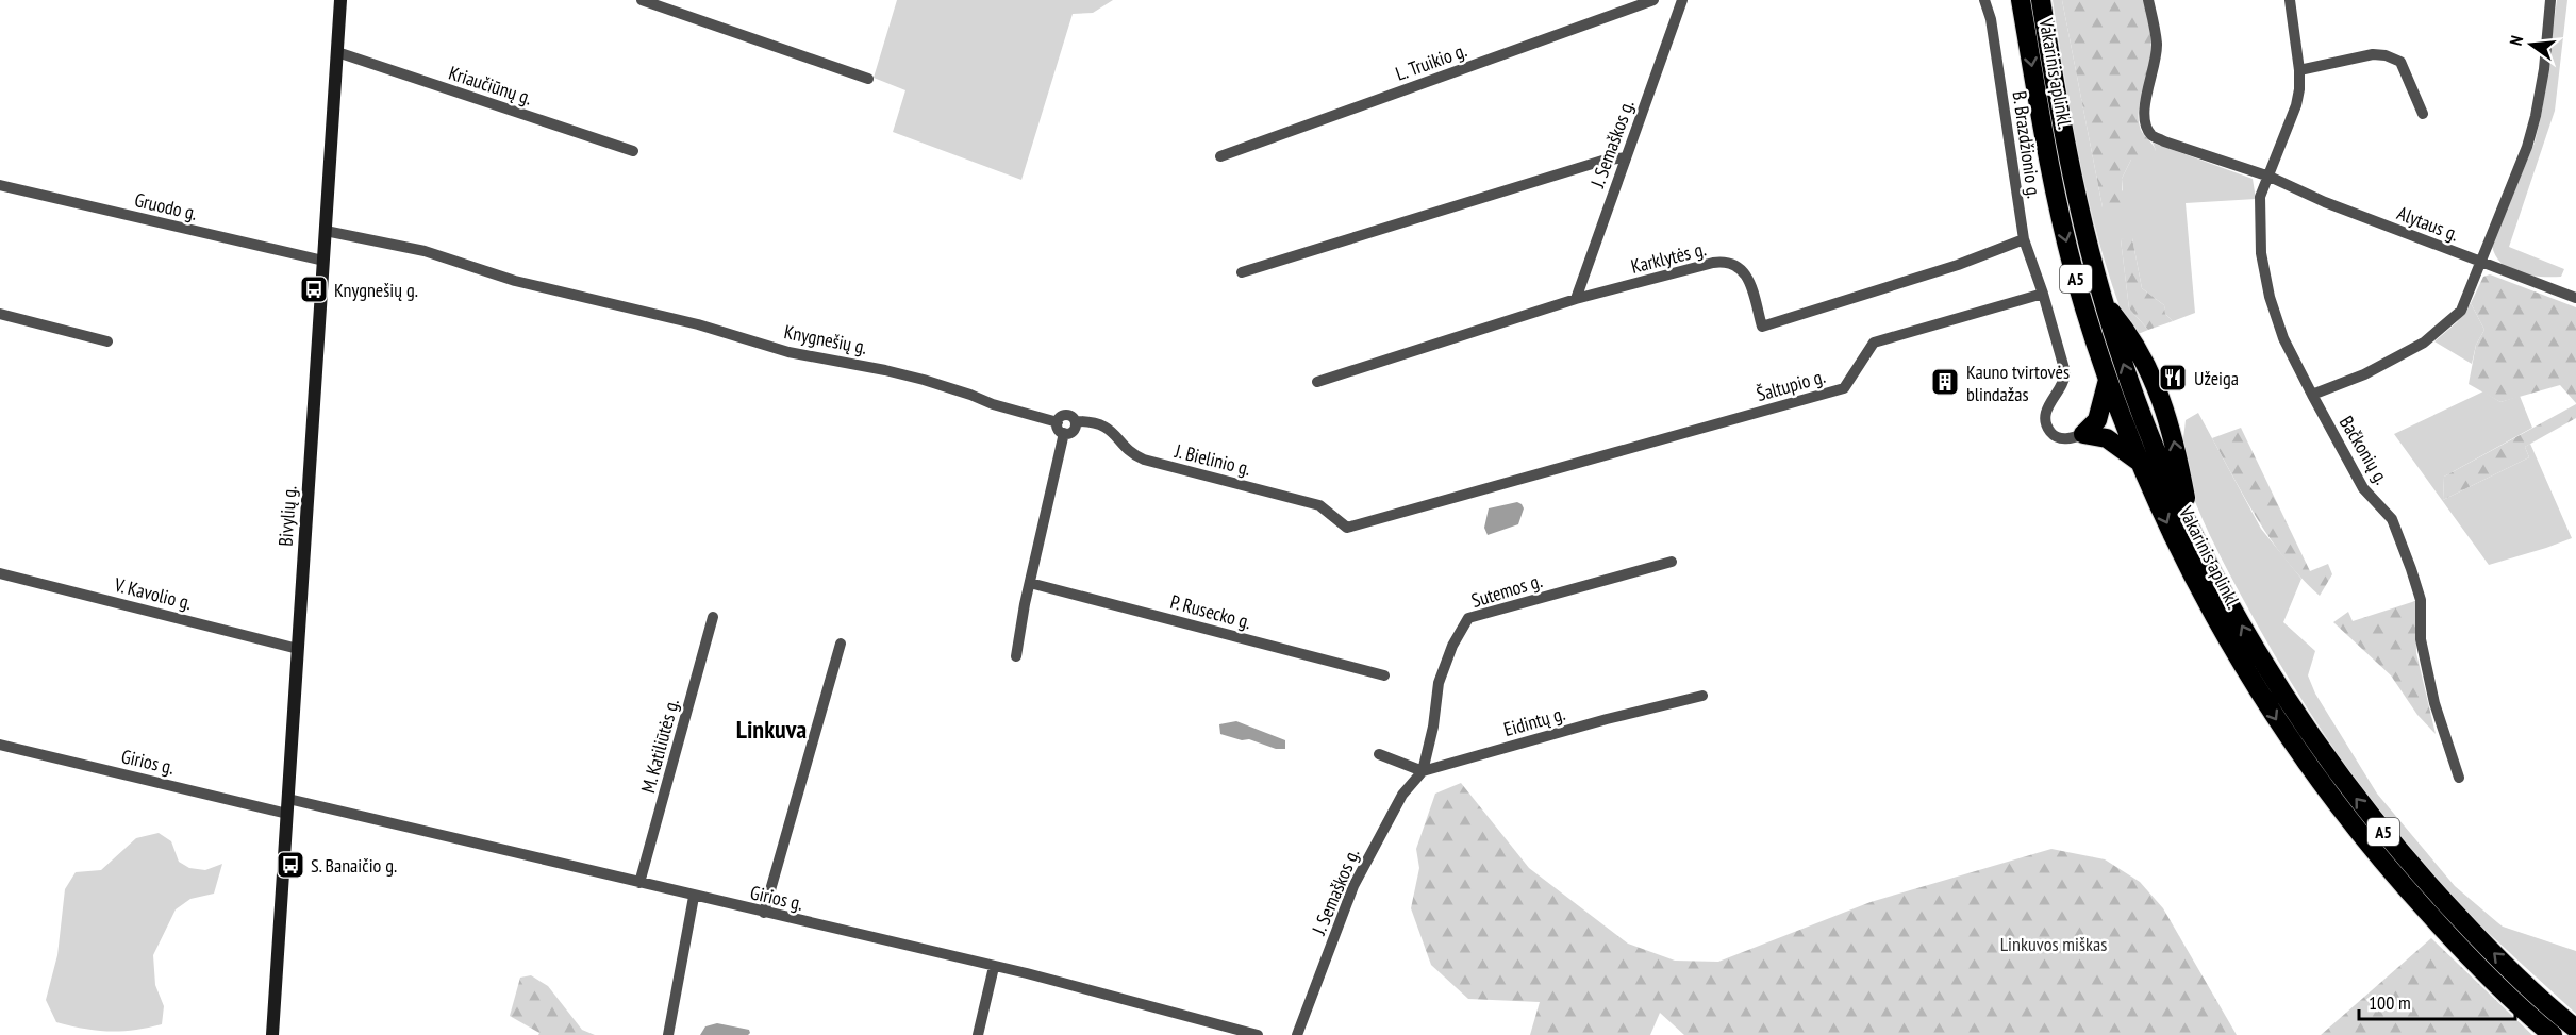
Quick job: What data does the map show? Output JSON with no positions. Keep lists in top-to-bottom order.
{
  "streets": {
    "highway": ["Vakarinis aplinkl.", "A5"],
    "street": [
      "L. Truikio g.",
      "Kriaučiūnų g.",
      "J. Semaškos g.",
      "B. Brazdžionio g.",
      "Gruodo g.",
      "Alytaus g.",
      "Karklytės g.",
      "Knygnešių g.",
      "Šaltupio g.",
      "Bačkonių g.",
      "J. Bielinio g.",
      "Bivylių g.",
      "Sutemos g.",
      "V. Kavolio g.",
      "P. Rusecko g.",
      "Eidintų g.",
      "M. Katiliūtės g.",
      "Girios g."
    ]
  },
  "crossings": [
    ["Kriaučiūnų g.", "Bivylių g."],
    ["J. Semaškos g.", "Karklytės g."],
    ["J. Semaškos g.", "Sutemos g."],
    ["J. Semaškos g.", "Eidintų g."],
    ["B. Brazdžionio g.", "Karklytės g."],
    ["B. Brazdžionio g.", "Šaltupio g."],
    ["Gruodo g.", "Bivylių g."],
    ["Alytaus g.", "Bačkonių g."],
    ["Knygnešių g.", "J. Bielinio g."],
    ["Knygnešių g.", "Bivylių g."],
    ["Šaltupio g.", "J. Bielinio g."],
    ["Bivylių g.", "V. Kavolio g."],
    ["Bivylių g.", "Girios g."],
    ["Sutemos g.", "Eidintų g."],
    ["M. Katiliūtės g.", "Girios g."]
  ],
  "districts": ["Linkuva"],
  "parks": ["Linkuvos miškas"],
  "places": {
    "bus stop": ["Knygnešių g.", "S. Banaičio g."],
    "restaurant": ["Užeiga"],
    "building": ["Kauno tvirtovės blindažas"]
  },
  "scale_bar": "100 m",
  "north": "left"
}
